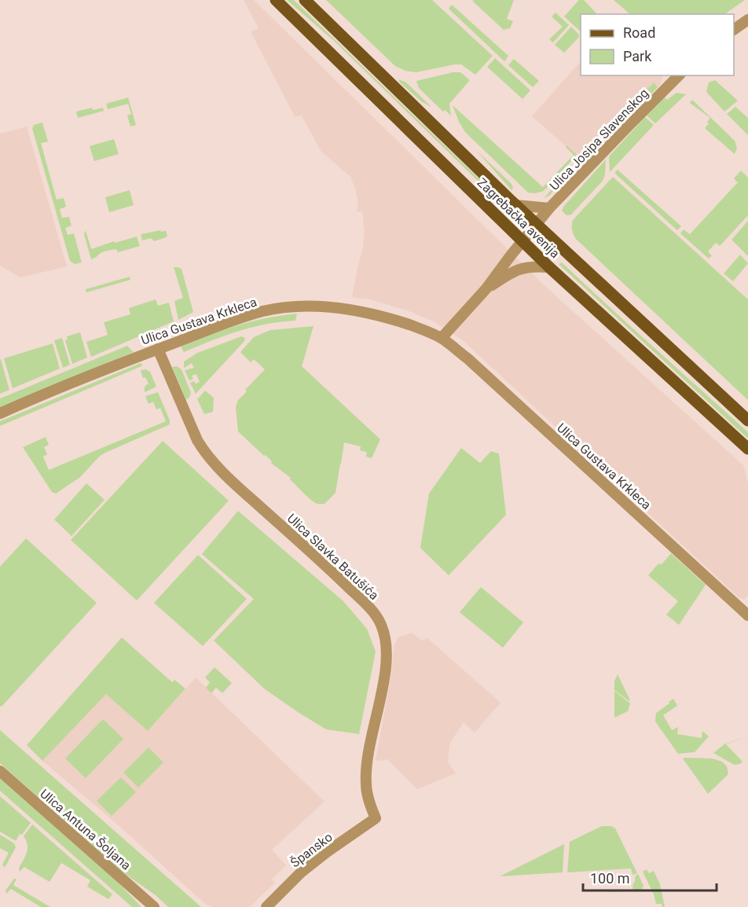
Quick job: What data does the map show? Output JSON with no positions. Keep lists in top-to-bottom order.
{
  "streets": {
    "main road": ["Zagrebačka avenija"],
    "street": [
      "Ulica Josipa Slavenskog",
      "Ulica Gustava Krkleca",
      "Ulica Slavka Batušića",
      "Ulica Antuna Šoljana",
      "Špansko"
    ]
  },
  "crossings": [
    ["Ulica Josipa Slavenskog", "Zagrebačka avenija"],
    ["Ulica Gustava Krkleca", "Ulica Slavka Batušića"],
    ["Ulica Slavka Batušića", "Špansko"]
  ],
  "legend": ["Road", "Park"],
  "scale_bar": "100 m"
}
